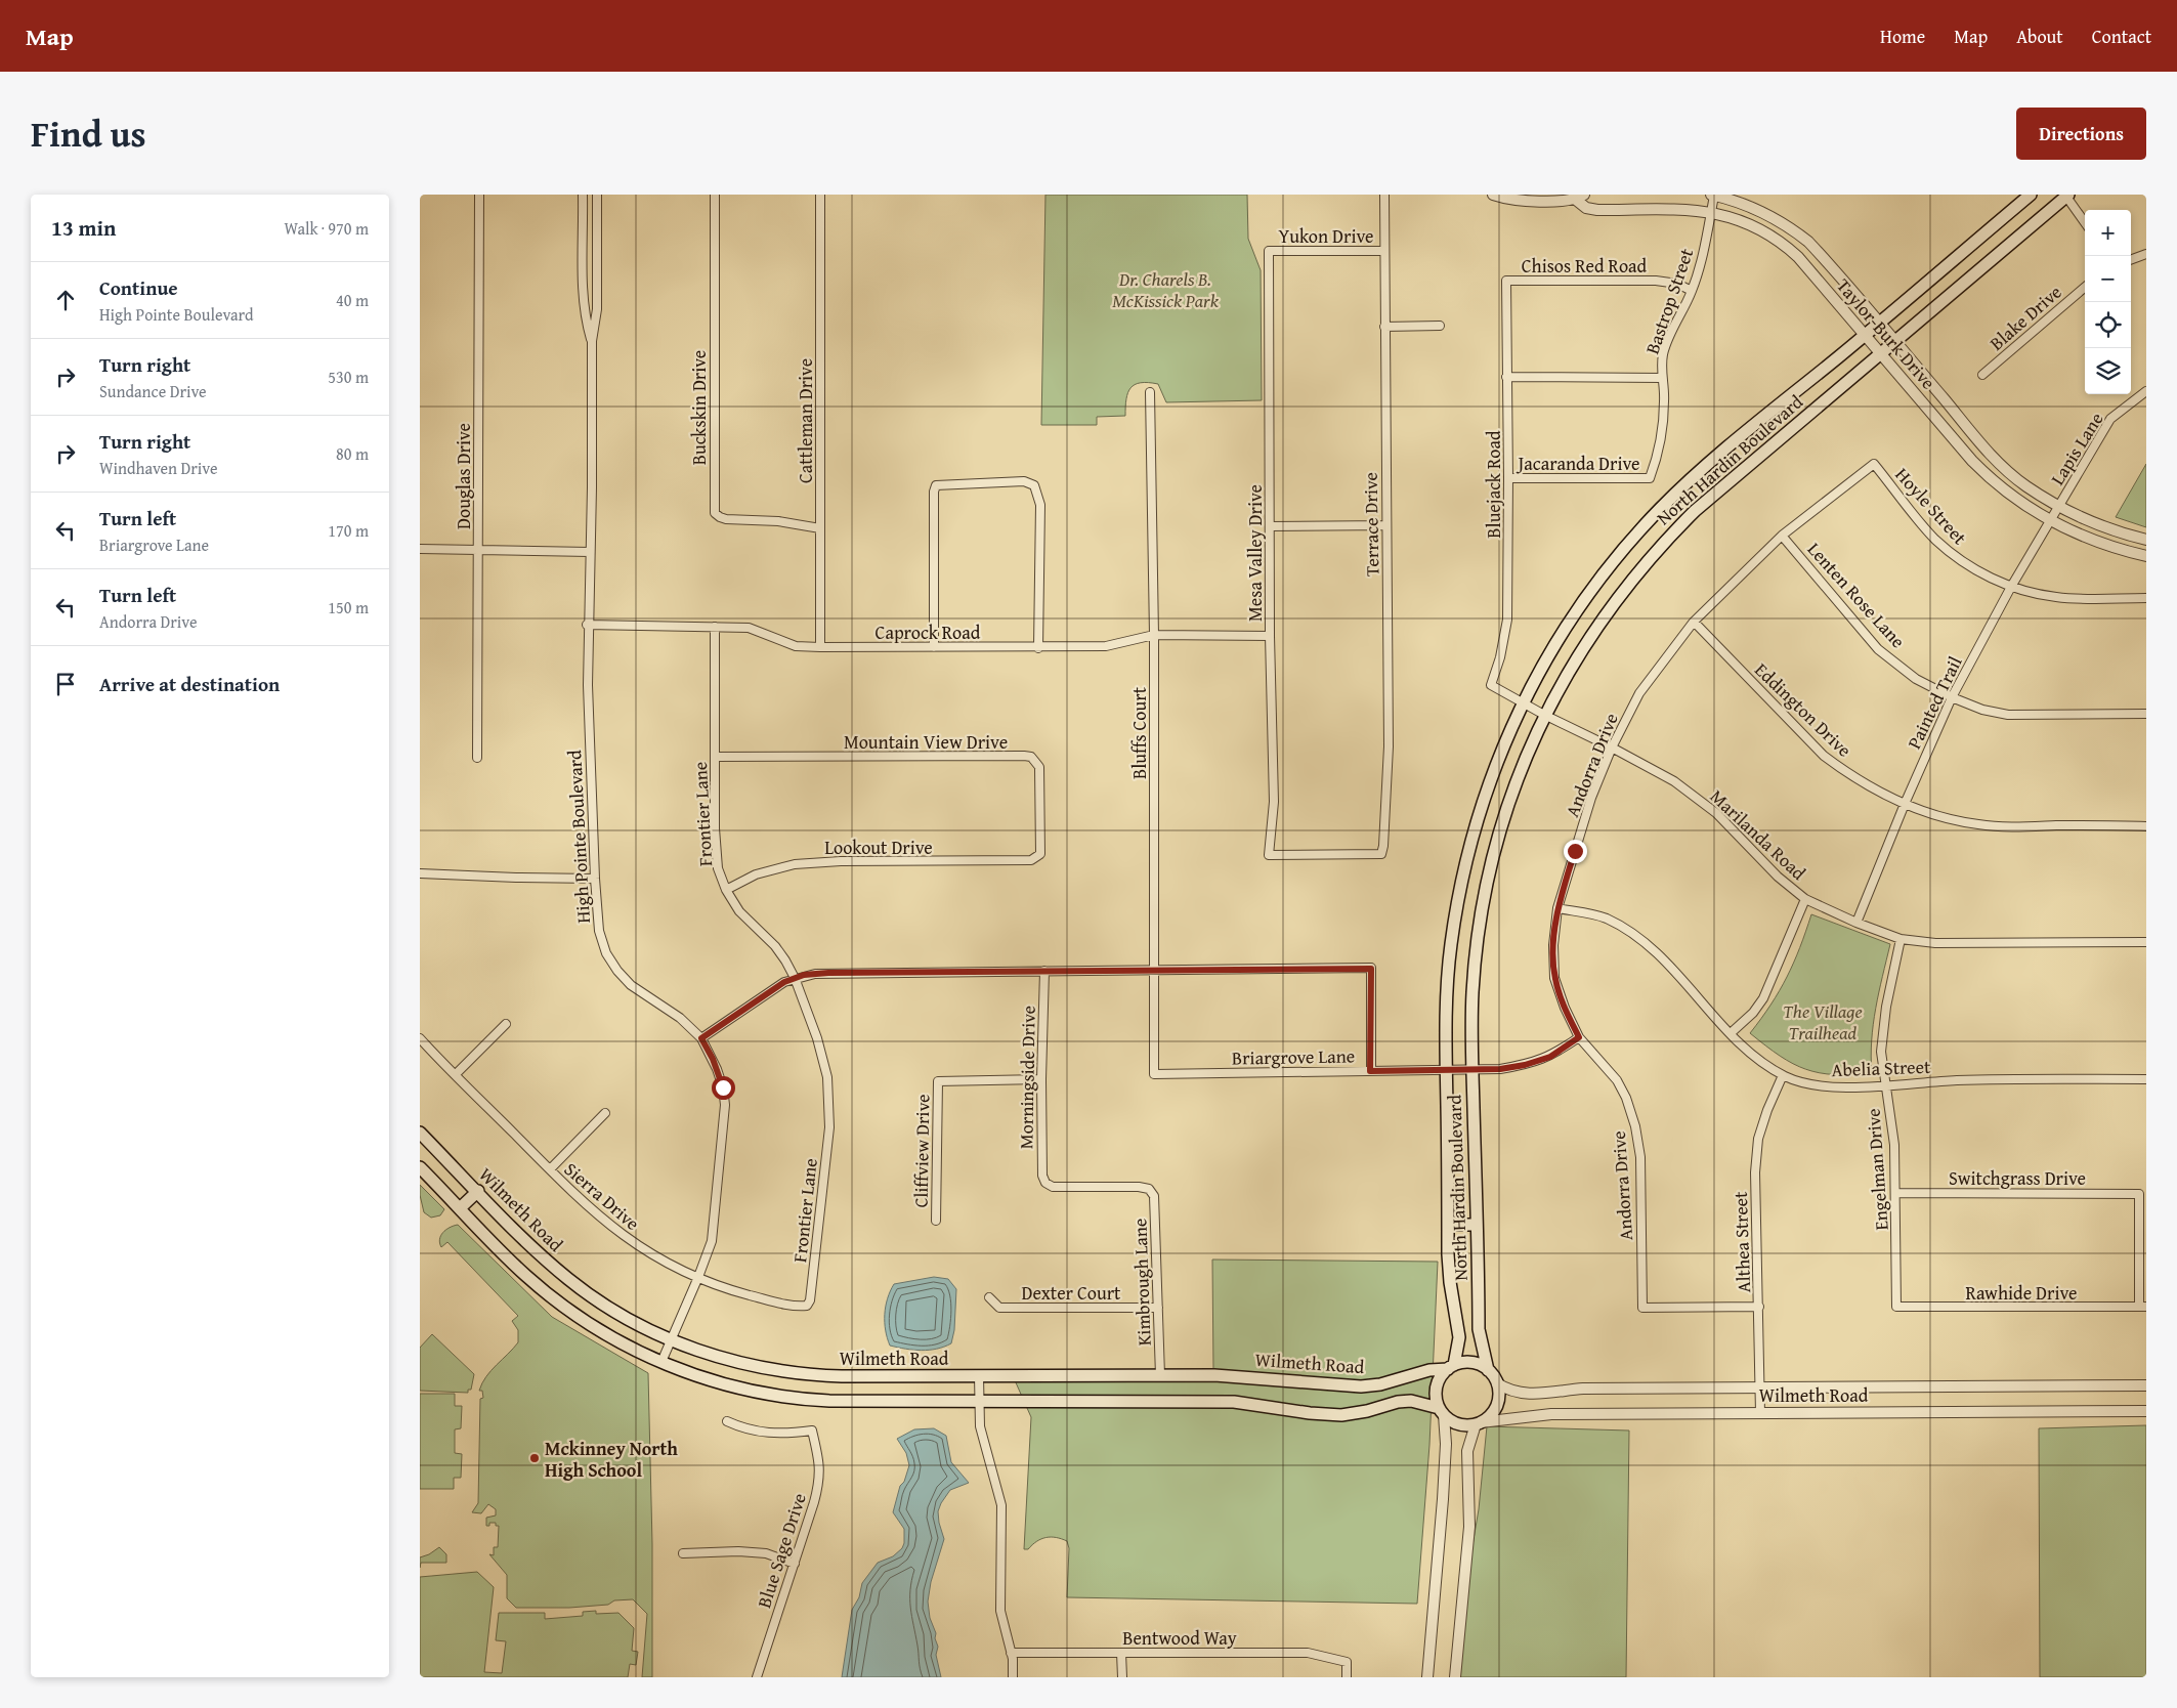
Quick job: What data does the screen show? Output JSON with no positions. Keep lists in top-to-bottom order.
{
  "streets": {
    "main road": ["North Hardin Boulevard", "Wilmeth Road"],
    "street": [
      "Yukon Drive",
      "Chisos Red Road",
      "Bastrop Street",
      "Blake Drive",
      "Taylor-Burk Drive",
      "Buckskin Drive",
      "Cattleman Drive",
      "Lapis Lane",
      "Jacaranda Drive",
      "Douglas Drive",
      "Bluejack Road",
      "Hoyle Street",
      "Terrace Drive",
      "Mesa Valley Drive",
      "Lenten Rose Lane",
      "Caprock Road",
      "Painted Trail",
      "Eddington Drive",
      "Bluffs Court",
      "Mountain View Drive",
      "Andorra Drive",
      "Frontier Lane",
      "Marilanda Road",
      "High Pointe Boulevard",
      "Lookout Drive",
      "Briargrove Lane",
      "Abelia Street",
      "Morningside Drive",
      "Cliffview Drive",
      "Engelman Drive",
      "Switchgrass Drive",
      "Sierra Drive",
      "Althea Street",
      "Kimbrough Lane",
      "Dexter Court",
      "Rawhide Drive",
      "Blue Sage Drive",
      "Bentwood Way"
    ]
  },
  "crossings": [
    ["Yukon Drive", "Terrace Drive"],
    ["Yukon Drive", "Mesa Valley Drive"],
    ["Chisos Red Road", "Bastrop Street"],
    ["Chisos Red Road", "Bluejack Road"],
    ["Bastrop Street", "Taylor-Burk Drive"],
    ["Bastrop Street", "Jacaranda Drive"],
    ["Taylor-Burk Drive", "Lapis Lane"],
    ["Taylor-Burk Drive", "North Hardin Boulevard"],
    ["Taylor-Burk Drive", "Painted Trail"],
    ["Buckskin Drive", "Cattleman Drive"],
    ["Cattleman Drive", "Caprock Road"],
    ["Lapis Lane", "Painted Trail"],
    ["North Hardin Boulevard", "Marilanda Road"],
    ["North Hardin Boulevard", "Briargrove Lane"],
    ["North Hardin Boulevard", "Wilmeth Road"],
    ["Jacaranda Drive", "Bluejack Road"],
    ["Bluejack Road", "Marilanda Road"],
    ["Hoyle Street", "Painted Trail"],
    ["Hoyle Street", "Andorra Drive"],
    ["Terrace Drive", "Mesa Valley Drive"],
    ["Mesa Valley Drive", "Caprock Road"],
    ["Lenten Rose Lane", "Painted Trail"],
    ["Lenten Rose Lane", "Andorra Drive"],
    ["Caprock Road", "Bluffs Court"],
    ["Caprock Road", "Frontier Lane"],
    ["Caprock Road", "High Pointe Boulevard"],
    ["Painted Trail", "Eddington Drive"],
    ["Painted Trail", "Marilanda Road"],
    ["Eddington Drive", "Andorra Drive"],
    ["Bluffs Court", "Briargrove Lane"],
    ["Mountain View Drive", "Frontier Lane"],
    ["Mountain View Drive", "Lookout Drive"],
    ["Andorra Drive", "Marilanda Road"],
    ["Andorra Drive", "Briargrove Lane"],
    ["Andorra Drive", "Abelia Street"],
    ["Andorra Drive", "Althea Street"],
    ["Frontier Lane", "Lookout Drive"],
    ["Frontier Lane", "Sierra Drive"],
    ["Marilanda Road", "Engelman Drive"],
    ["High Pointe Boulevard", "Sierra Drive"],
    ["High Pointe Boulevard", "Wilmeth Road"],
    ["Abelia Street", "Engelman Drive"],
    ["Abelia Street", "Althea Street"],
    ["Morningside Drive", "Cliffview Drive"],
    ["Morningside Drive", "Kimbrough Lane"],
    ["Engelman Drive", "Switchgrass Drive"],
    ["Engelman Drive", "Rawhide Drive"],
    ["Switchgrass Drive", "Rawhide Drive"],
    ["Wilmeth Road", "Althea Street"],
    ["Wilmeth Road", "Kimbrough Lane"],
    ["Kimbrough Lane", "Dexter Court"]
  ],
  "parks": ["Dr. Charels B. McKissick Park", "The Village Trailhead"],
  "places": ["Mckinney North High School"],
  "page": {
    "header": "Map",
    "nav": [
      "Home",
      "Map",
      "About",
      "Contact"
    ],
    "title": "Find us",
    "buttons": "Directions",
    "heading": ["13 min", "Walk · 970 m"],
    "map_buttons": ["+", "−"],
    "list": [
      ["Continue", "High Pointe Boulevard", "40 m"],
      ["Turn right", "Sundance Drive", "530 m"],
      ["Turn right", "Windhaven Drive", "80 m"],
      ["Turn left", "Briargrove Lane", "170 m"],
      ["Turn left", "Andorra Drive", "150 m"],
      "Arrive at destination"
    ]
  }
}
